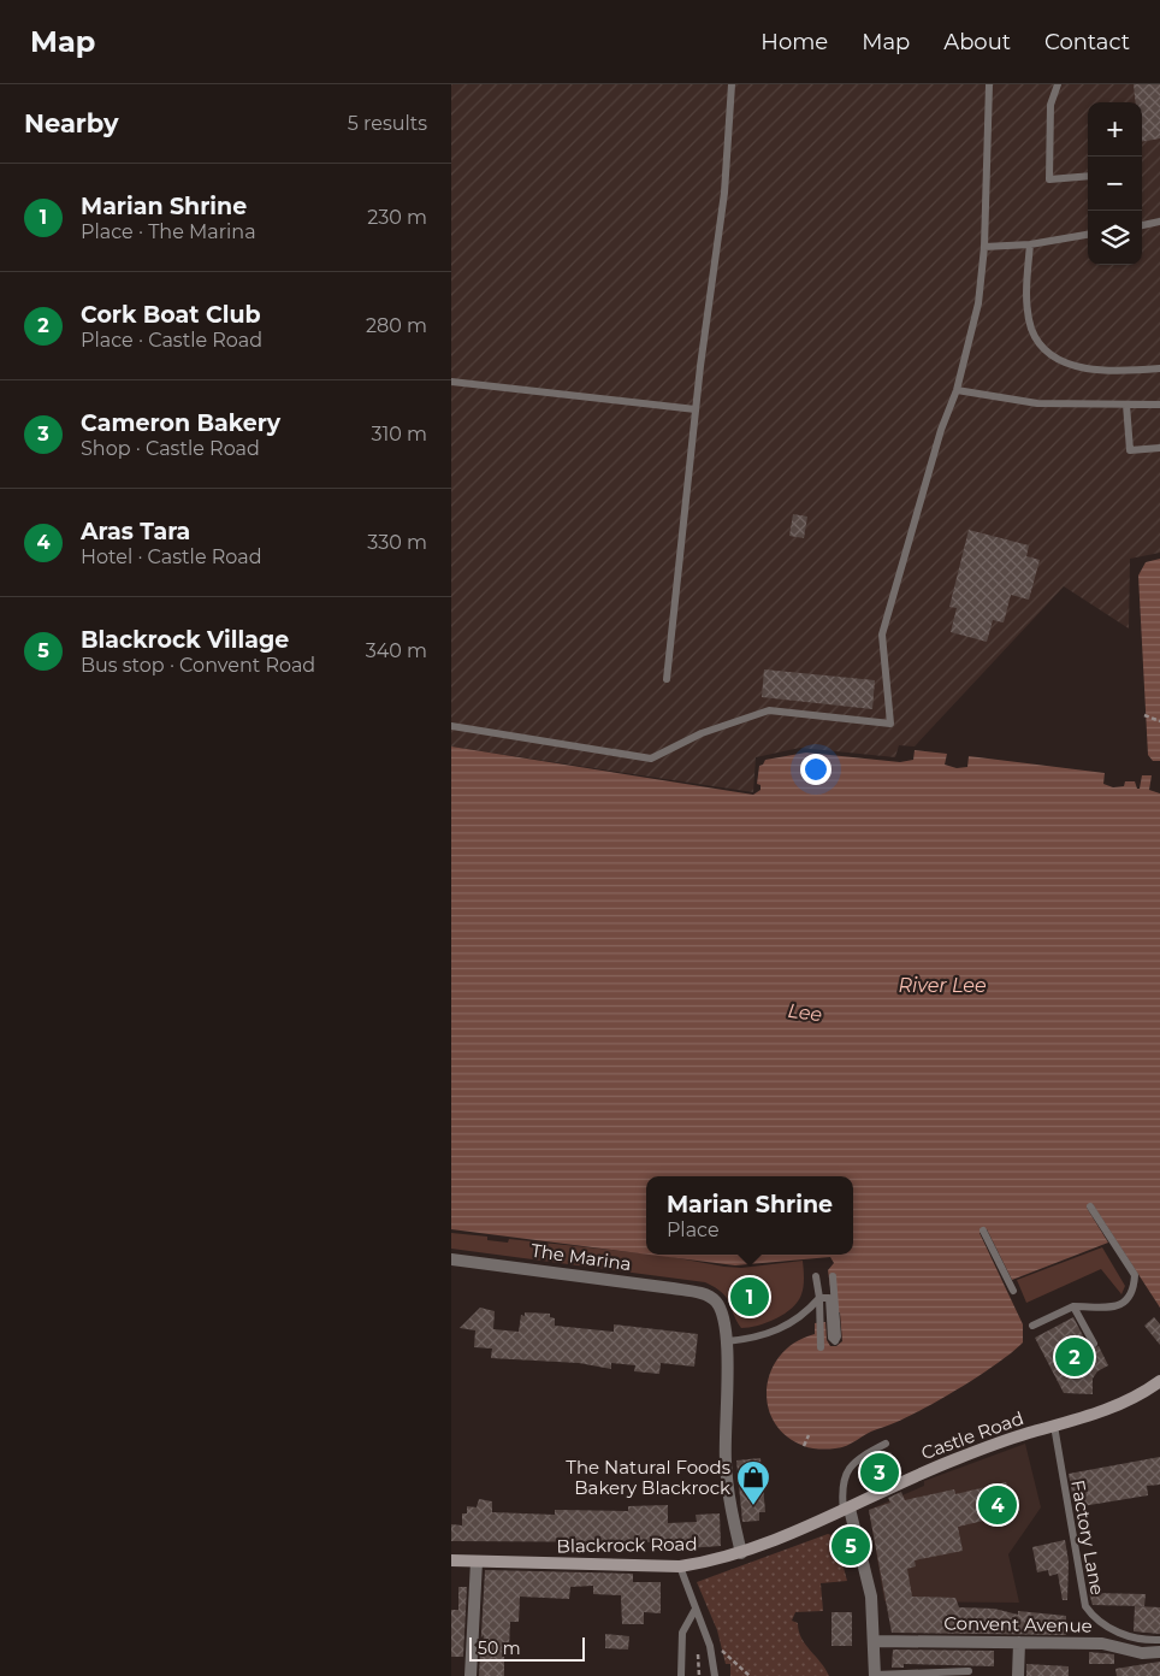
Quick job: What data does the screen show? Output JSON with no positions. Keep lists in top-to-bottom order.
{
  "streets": {
    "main road": ["Castle Road", "Blackrock Road"],
    "street": ["The Marina", "Convent Avenue"],
    "lane": ["Factory Lane"]
  },
  "crossings": [
    ["The Marina", "Blackrock Road"],
    ["Castle Road", "Factory Lane"],
    ["Castle Road", "Blackrock Road"]
  ],
  "water": ["River Lee", "Lee"],
  "places": {
    "shop": ["The Natural Foods Bakery Blackrock"]
  },
  "scale_bar": "50 m",
  "page": {
    "header": "Map",
    "nav": [
      "Home",
      "Map",
      "About",
      "Contact"
    ],
    "heading": ["Nearby", "5 results"],
    "map_buttons": ["+", "−"],
    "list": [
      {
        "mark": "1",
        "name": "Marian Shrine",
        "note": "Place · The Marina",
        "value": "230 m"
      },
      {
        "mark": "2",
        "name": "Cork Boat Club",
        "note": "Place · Castle Road",
        "value": "280 m"
      },
      {
        "mark": "3",
        "name": "Cameron Bakery",
        "note": "Shop · Castle Road",
        "value": "310 m"
      },
      {
        "mark": "4",
        "name": "Aras Tara",
        "note": "Hotel · Castle Road",
        "value": "330 m"
      },
      {
        "mark": "5",
        "name": "Blackrock Village",
        "note": "Bus stop · Convent Road",
        "value": "340 m"
      }
    ],
    "popup": ["Marian Shrine", "Place"],
    "pins": [
      "1",
      "2",
      "3",
      "4",
      "5"
    ],
    "scale": "50 m"
  }
}
